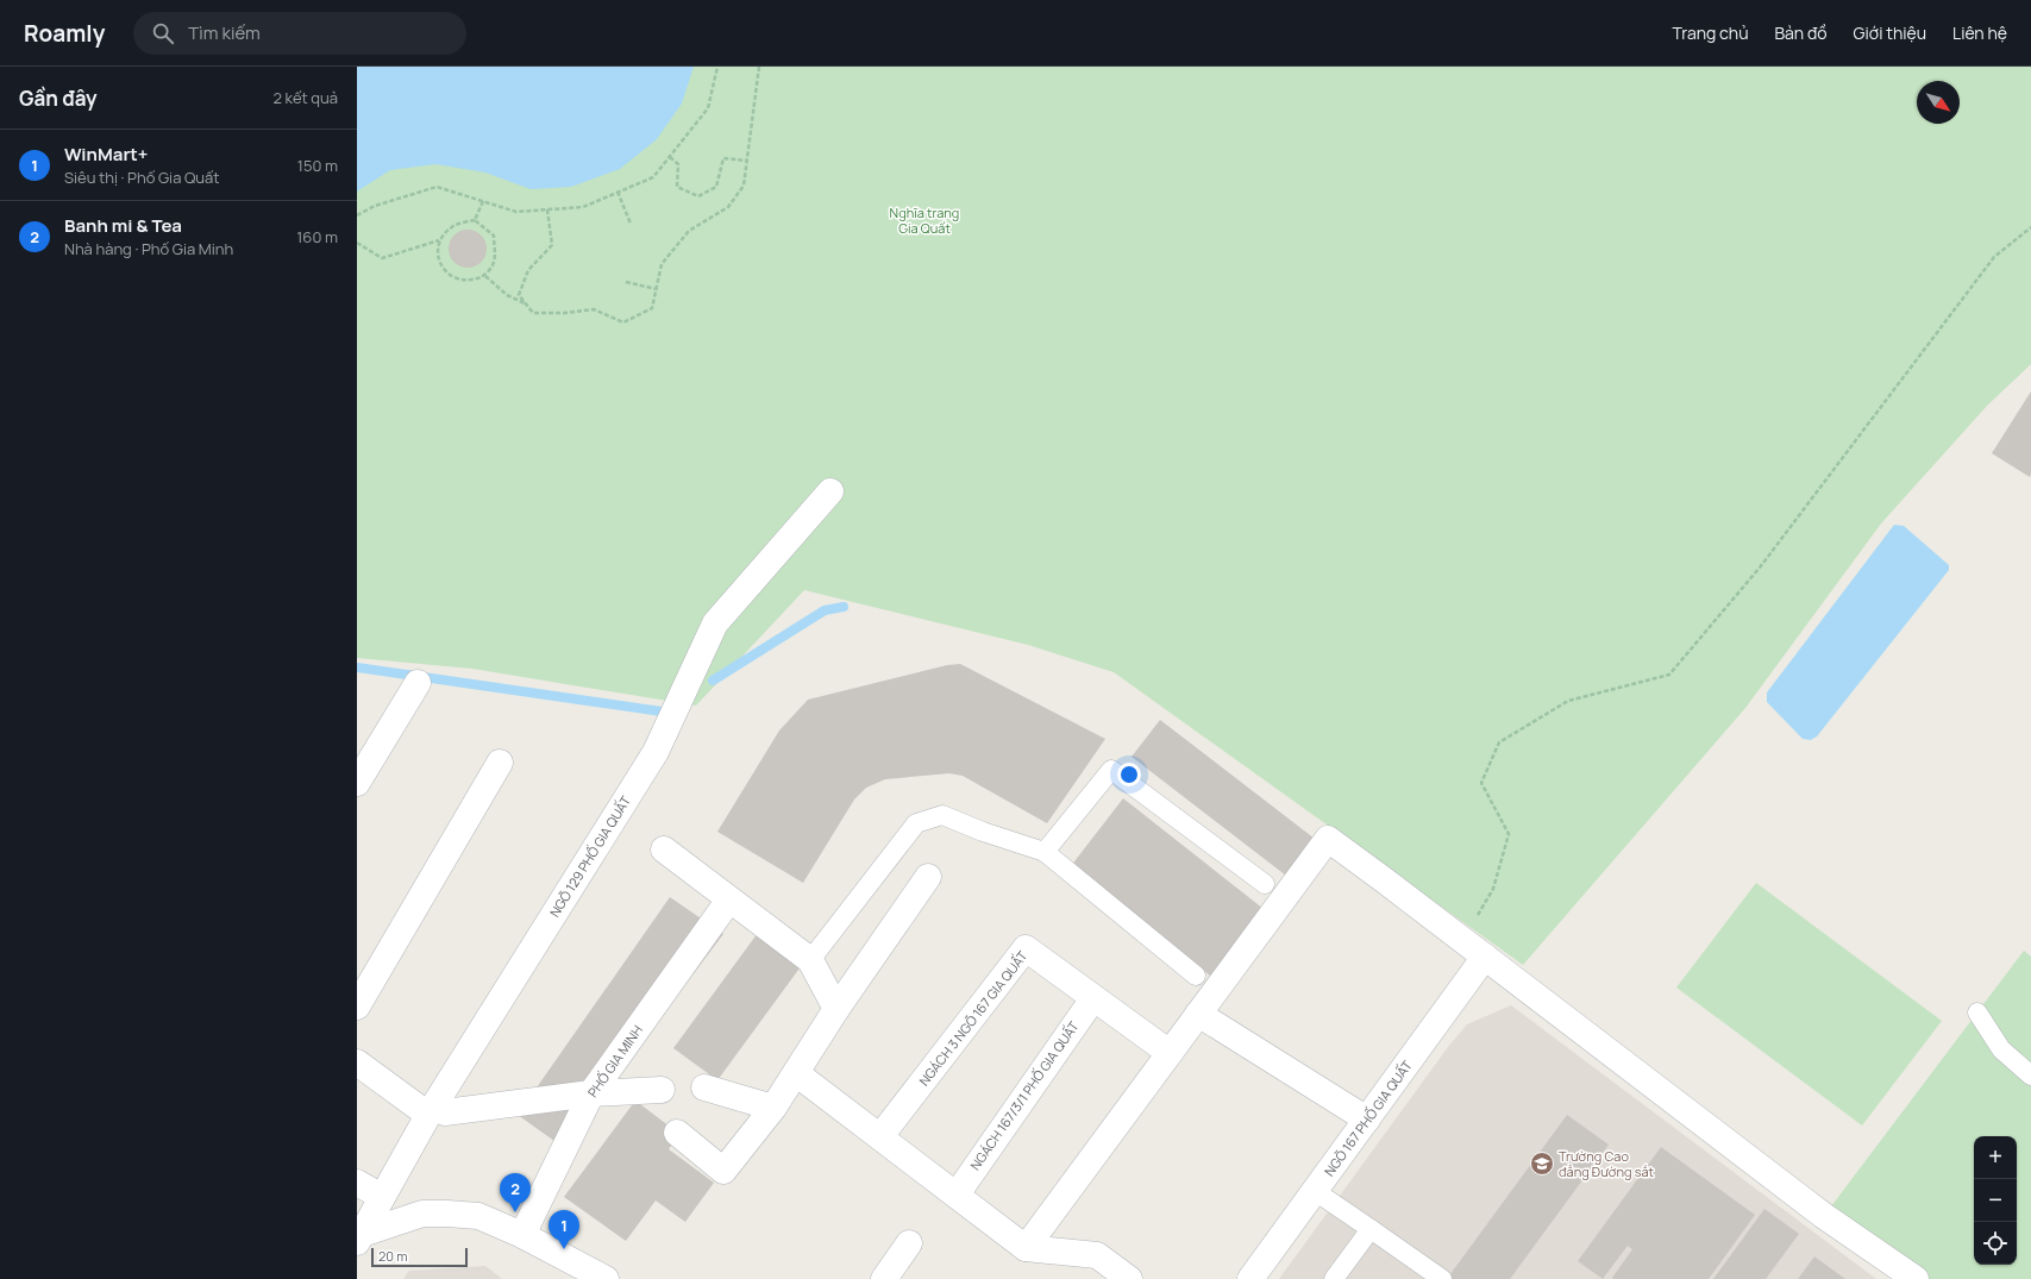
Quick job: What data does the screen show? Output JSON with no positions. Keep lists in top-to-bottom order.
{
  "streets": {
    "street": [
      "NGÕ 129 PHỐ GIA QUẤT",
      "NGÁCH 3 NGÕ 167 GIA QUẤT",
      "PHỐ GIA MINH",
      "NGÁCH 167/3/1 PHỐ GIA QUẤT",
      "NGÕ 167 PHỐ GIA QUẤT"
    ]
  },
  "crossings": [
    ["NGÁCH 3 NGÕ 167 GIA QUẤT", "NGÁCH 167/3/1 PHỐ GIA QUẤT"]
  ],
  "parks": ["Nghĩa trang Gia Quất"],
  "places": {
    "school or university": ["Trường Cao đẳng Đường sắt"]
  },
  "scale_bar": "20 m",
  "north": "bottom right",
  "page": {
    "header": "Roamly",
    "search": "Tìm kiếm",
    "nav": [
      "Trang chủ",
      "Bản đồ",
      "Giới thiệu",
      "Liên hệ"
    ],
    "heading": ["Gần đây", "2 kết quả"],
    "list": [
      {
        "mark": "1",
        "name": "WinMart+",
        "note": "Siêu thị · Phố Gia Quất",
        "value": "150 m"
      },
      {
        "mark": "2",
        "name": "Banh mi & Tea",
        "note": "Nhà hàng · Phố Gia Minh",
        "value": "160 m"
      }
    ],
    "map_buttons": ["+", "−"],
    "pins": ["2", "1"],
    "scale": "20 m"
  }
}
